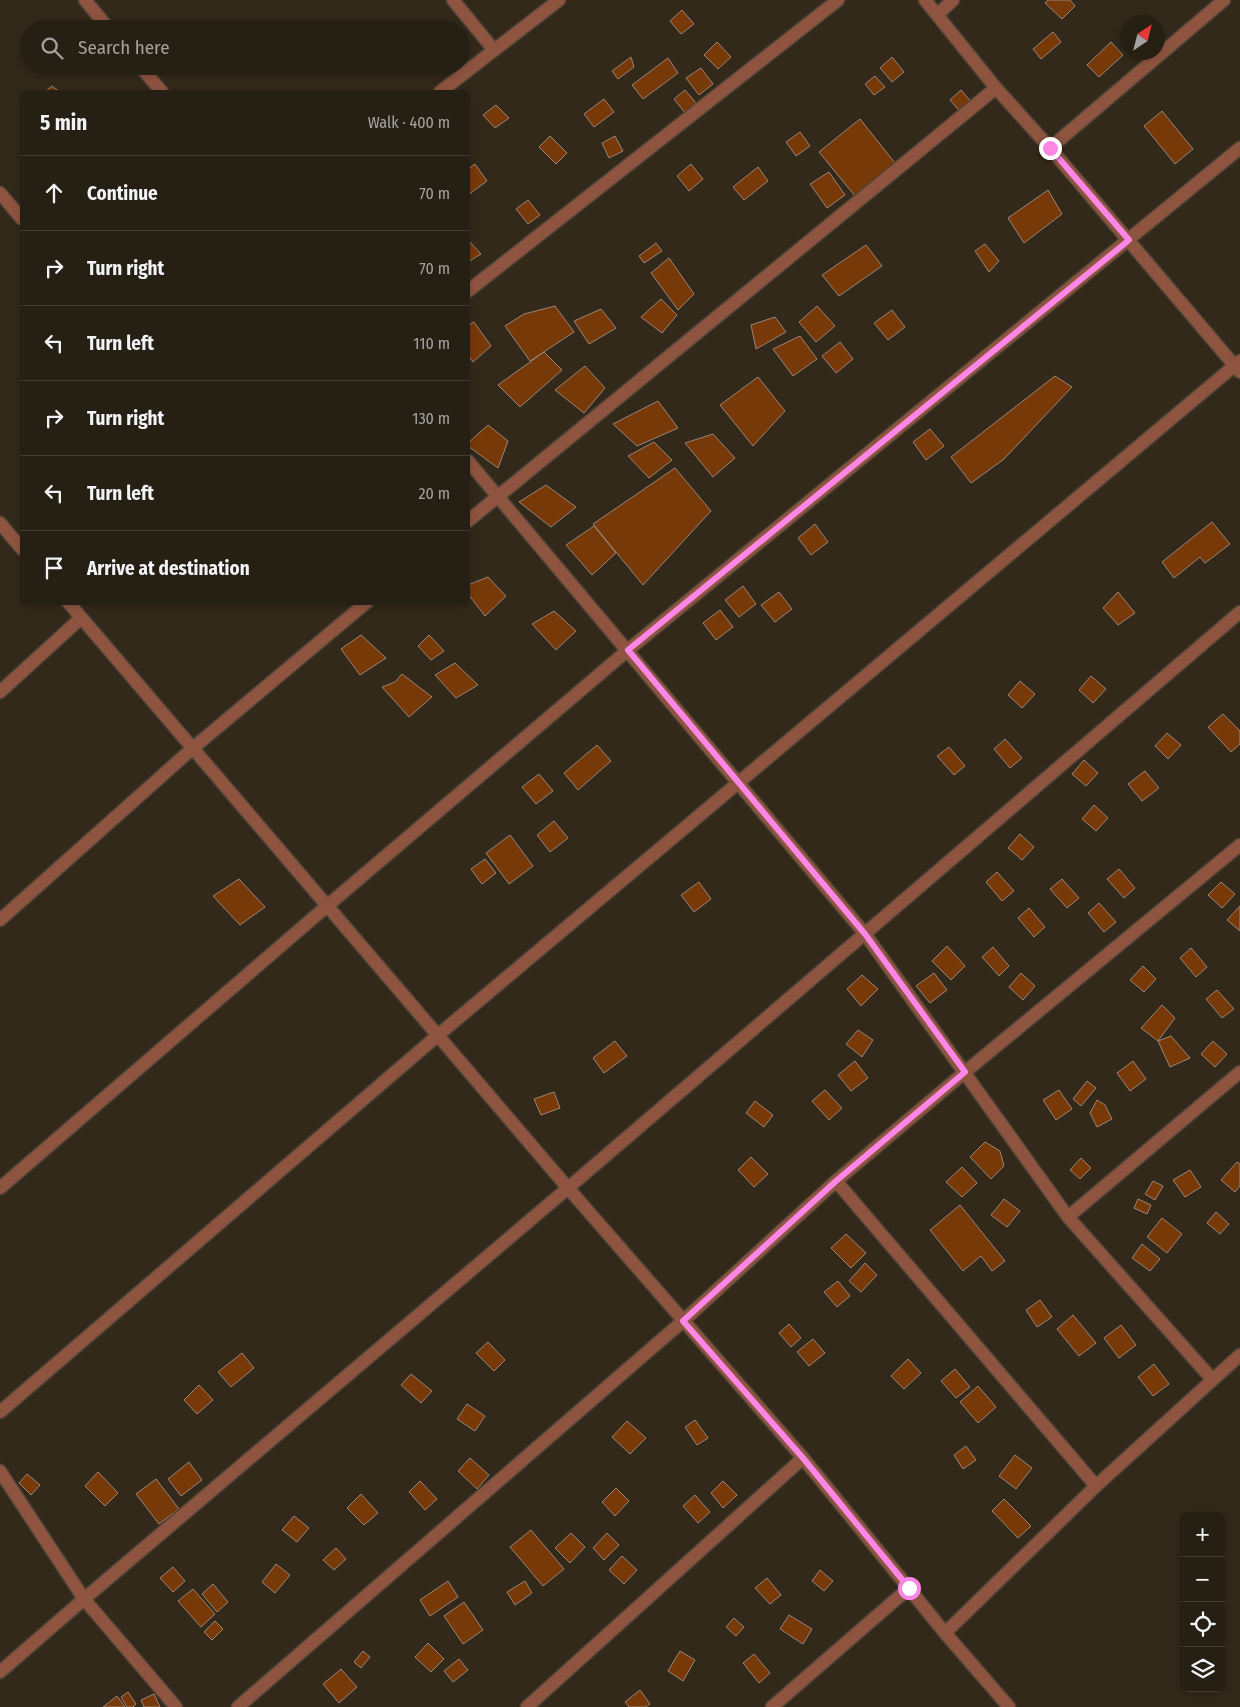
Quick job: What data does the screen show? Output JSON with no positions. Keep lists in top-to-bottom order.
{
  "north": "top right",
  "page": {
    "search": "Search here",
    "heading": ["5 min", "Walk · 400 m"],
    "list": [
      ["Continue", "70 m"],
      ["Turn right", "70 m"],
      ["Turn left", "110 m"],
      ["Turn right", "130 m"],
      ["Turn left", "20 m"],
      "Arrive at destination"
    ],
    "map_buttons": ["+", "−"]
  }
}
